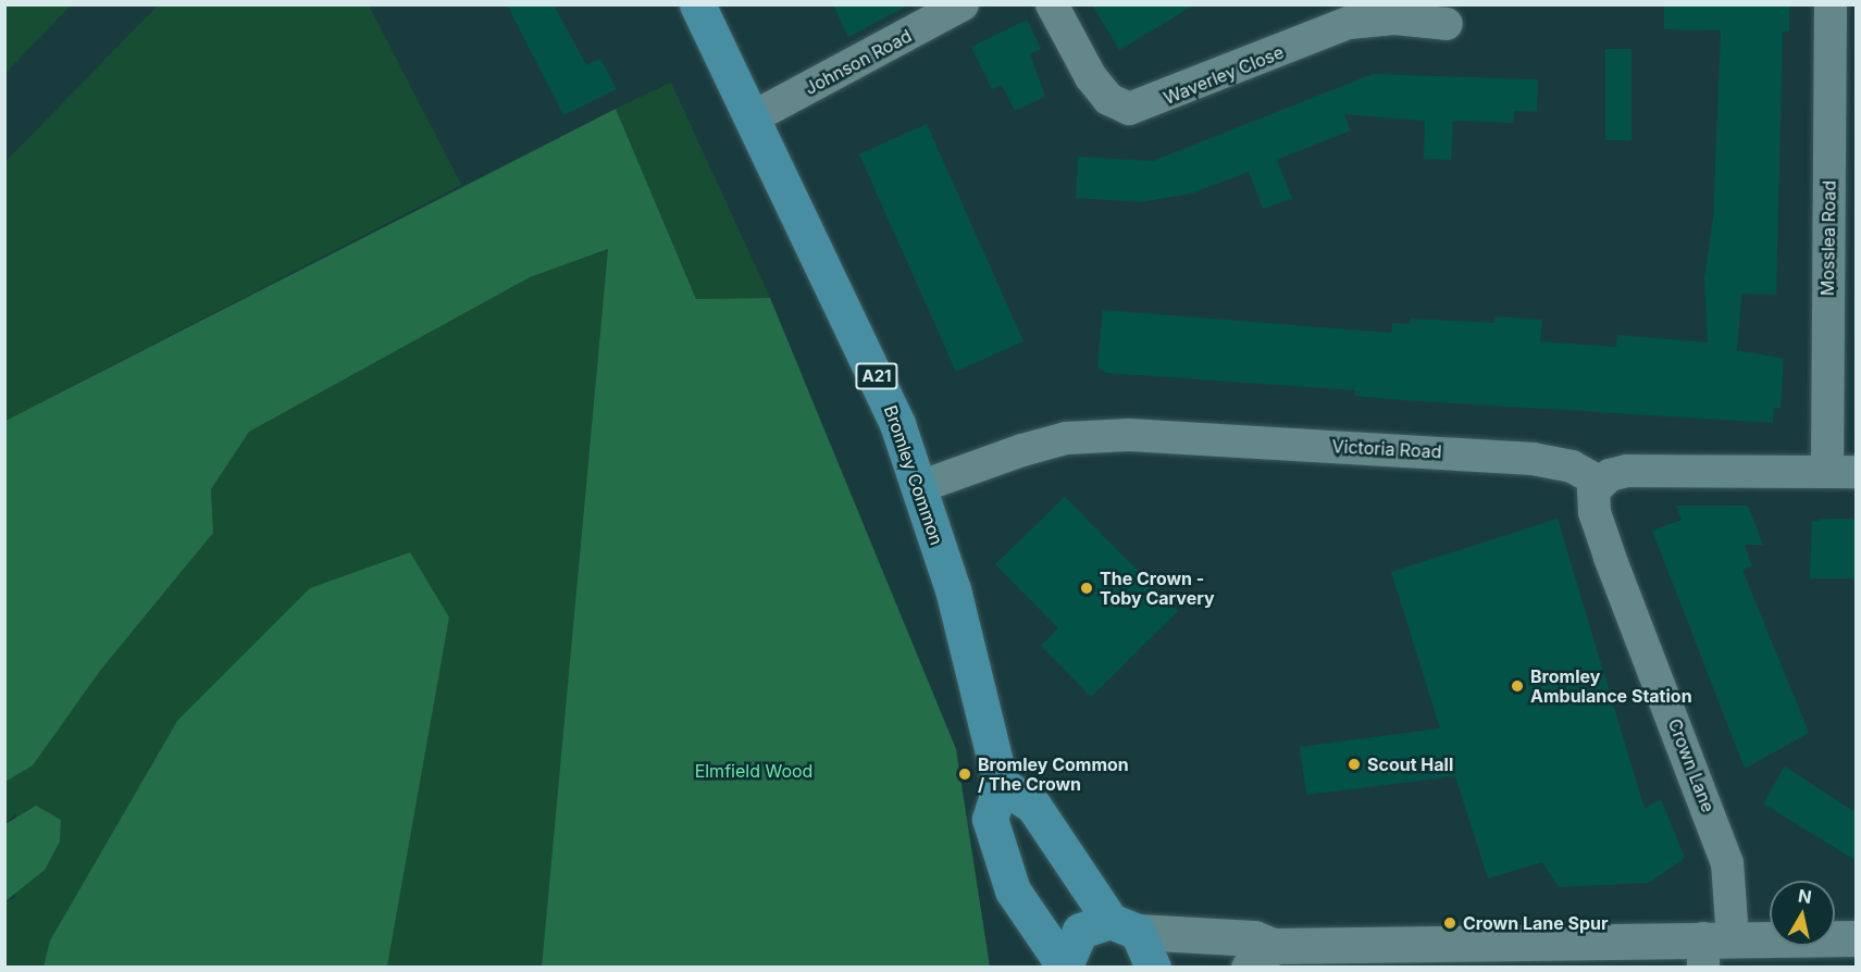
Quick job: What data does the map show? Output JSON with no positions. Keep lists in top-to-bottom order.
{
  "streets": {
    "main road": ["A21", "Bromley Common"],
    "street": [
      "Johnson Road",
      "Waverley Close",
      "Mosslea Road",
      "Victoria Road",
      "Crown Lane"
    ]
  },
  "crossings": [
    ["Johnson Road", "Bromley Common"],
    ["Victoria Road", "Bromley Common"],
    ["Victoria Road", "Crown Lane"]
  ],
  "parks": ["Elmfield Wood"],
  "places": [
    "The Crown - Toby Carvery",
    "Bromley Ambulance Station",
    "Scout Hall",
    "Bromley Common / The Crown",
    "Crown Lane Spur"
  ],
  "north": "top"
}
